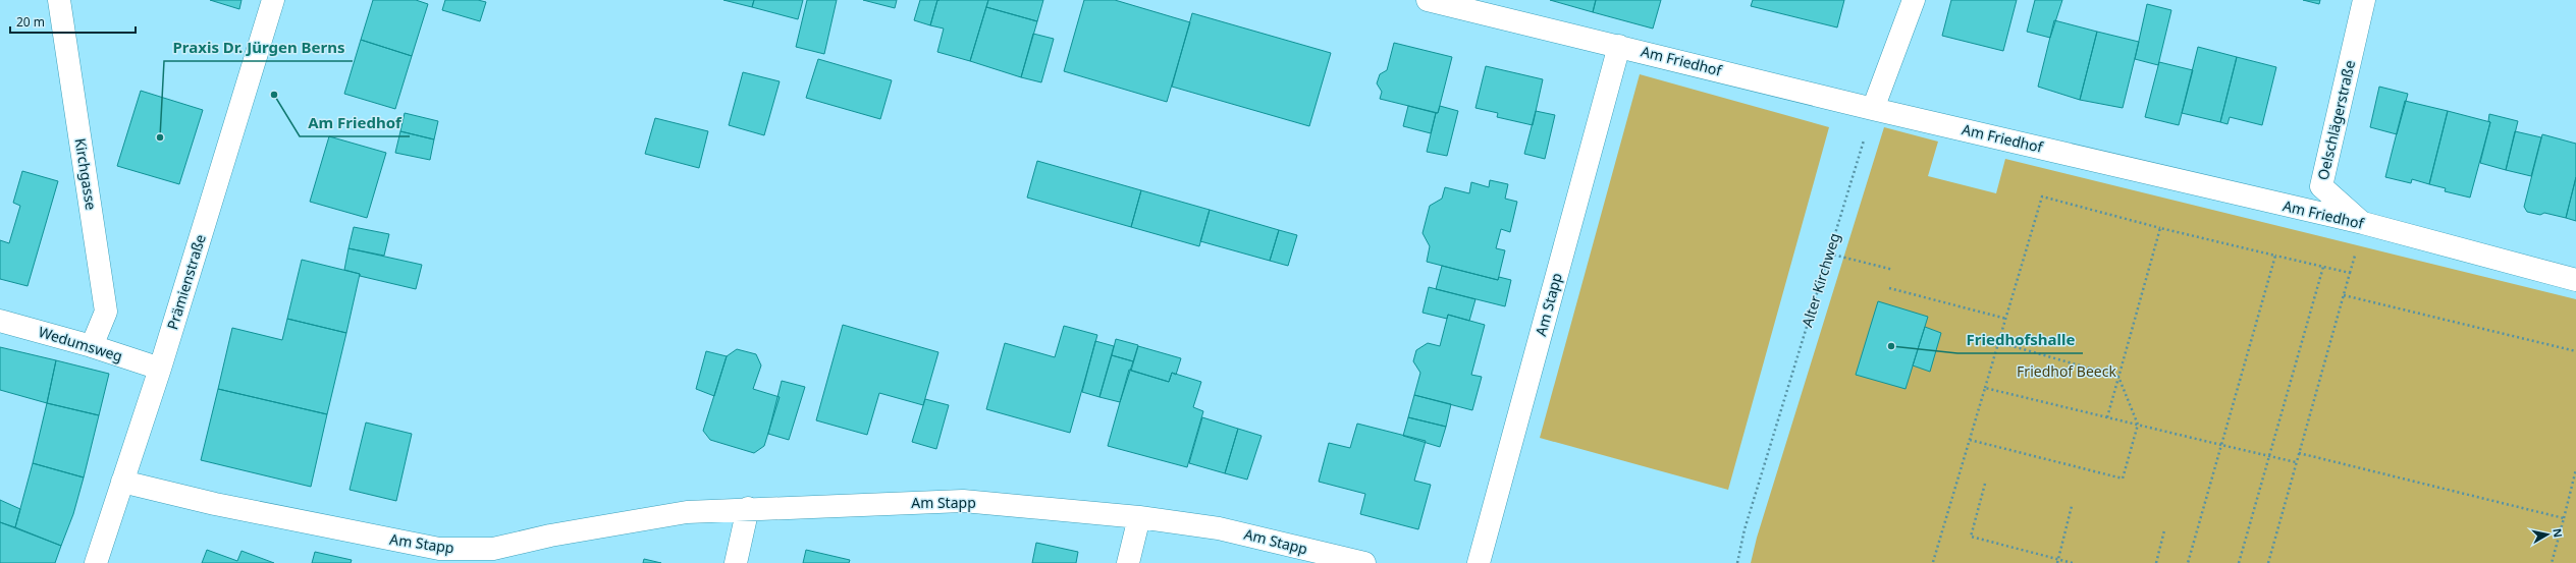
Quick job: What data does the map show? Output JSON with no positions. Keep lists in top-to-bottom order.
{
  "streets": {
    "street": [
      "Am Friedhof",
      "Oelschlägerstraße",
      "Kirchgasse",
      "Prämienstraße",
      "Am Stapp",
      "Wedumsweg"
    ],
    "path": ["Alter Kirchweg"]
  },
  "crossings": [
    ["Am Friedhof", "Oelschlägerstraße"],
    ["Am Friedhof", "Alter Kirchweg"],
    ["Am Friedhof", "Am Stapp"],
    ["Kirchgasse", "Wedumsweg"],
    ["Prämienstraße", "Am Stapp"],
    ["Prämienstraße", "Wedumsweg"]
  ],
  "parks": ["Friedhof Beeck"],
  "places": ["Am Friedhof", "Praxis Dr. Jürgen Berns", "Friedhofshalle"],
  "scale_bar": "20 m",
  "north": "right"
}
